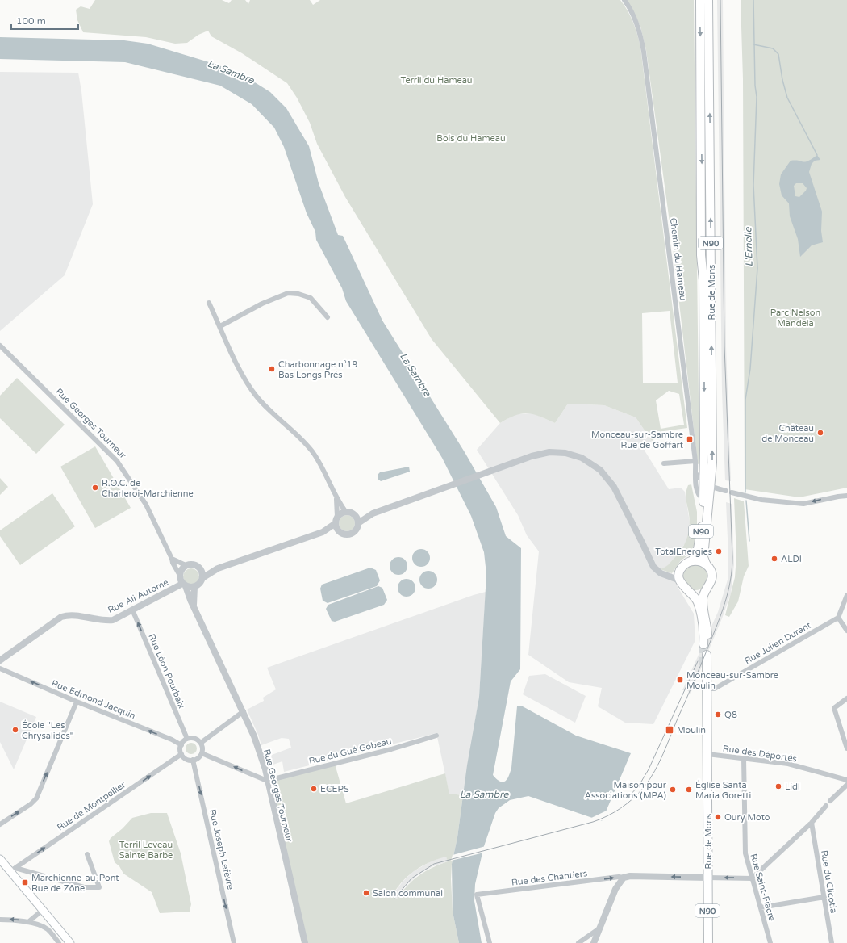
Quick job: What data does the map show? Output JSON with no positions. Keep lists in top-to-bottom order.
{
  "streets": {
    "main road": ["N90", "Rue de Mons"],
    "street": [
      "Chemin du Hameau",
      "Rue Georges Tourneur",
      "Rue Ali Autome",
      "Rue Julien Durant",
      "Rue Léon Pourbaix",
      "Rue Edmond Jacquin",
      "Rue du Gué Gobeau",
      "Rue des Déportés",
      "Rue de Montpellier",
      "Rue Joseph Lefèvre",
      "Rue des Chantiers",
      "Rue du Clicotia",
      "Rue Saint-Fiacre"
    ]
  },
  "crossings": [
    ["Chemin du Hameau", "Rue de Mons"],
    ["Rue de Mons", "Rue Julien Durant"],
    ["Rue de Mons", "Rue des Déportés"],
    ["Rue Georges Tourneur", "Rue Ali Autome"],
    ["Rue Georges Tourneur", "Rue du Gué Gobeau"],
    ["Rue Ali Autome", "Rue Léon Pourbaix"],
    ["Rue Léon Pourbaix", "Rue Edmond Jacquin"],
    ["Rue Léon Pourbaix", "Rue de Montpellier"],
    ["Rue Léon Pourbaix", "Rue Joseph Lefèvre"],
    ["Rue Edmond Jacquin", "Rue de Montpellier"],
    ["Rue Edmond Jacquin", "Rue Joseph Lefèvre"],
    ["Rue des Déportés", "Rue Saint-Fiacre"],
    ["Rue de Montpellier", "Rue Joseph Lefèvre"]
  ],
  "one_way": [
    "Rue Léon Pourbaix",
    "Rue Edmond Jacquin",
    "Rue de Montpellier",
    "Rue Joseph Lefèvre"
  ],
  "water": ["La Sambre", "L'Ernelle"],
  "parks": [
    "Terril du Hameau",
    "Bois du Hameau",
    "Parc Nelson Mandela",
    "Terril Leveau Sainte Barbe"
  ],
  "places": {
    "other": [
      "Charbonnage n°19 Bas Longs Prés",
      "Château de Monceau",
      "R.O.C. de Charleroi-Marchienne",
      "TotalEnergies",
      "ALDI",
      "Q8",
      "École \"Les Chrysalides\"",
      "Lidl",
      "ECEPS",
      "Maison pour Associations (MPA)",
      "Église Santa Maria Goretti",
      "Oury Moto",
      "Salon communal"
    ],
    "transit": [
      "Monceau-sur-Sambre Rue de Goffart",
      "Monceau-sur-Sambre Moulin",
      "Moulin",
      "Marchienne-au-Pont Rue de Zône"
    ]
  },
  "scale_bar": "100 m"
}
